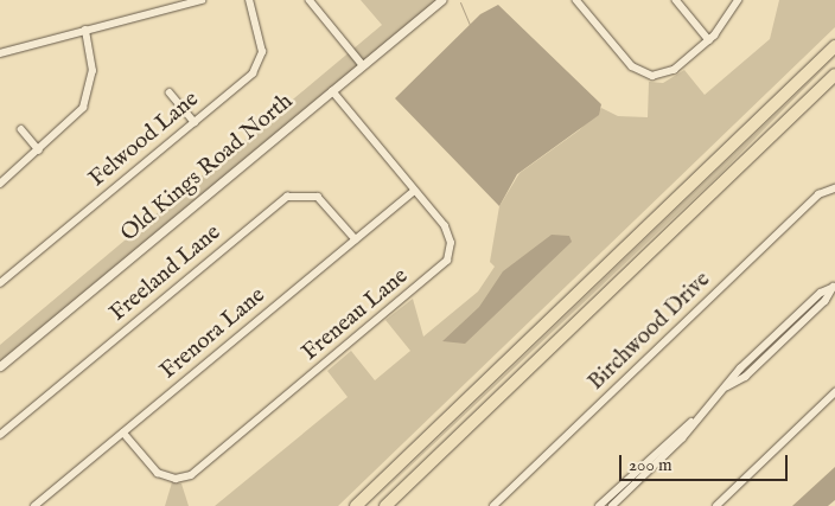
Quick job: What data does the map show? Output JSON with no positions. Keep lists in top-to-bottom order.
{
  "streets": {
    "street": [
      "Felwood Lane",
      "Old Kings Road North",
      "Freeland Lane",
      "Freneau Lane",
      "Birchwood Drive",
      "Frenora Lane"
    ]
  },
  "crossings": [
    ["Old Kings Road North", "Freneau Lane"],
    ["Freeland Lane", "Frenora Lane"],
    ["Freneau Lane", "Frenora Lane"]
  ],
  "scale_bar": "200 m"
}
